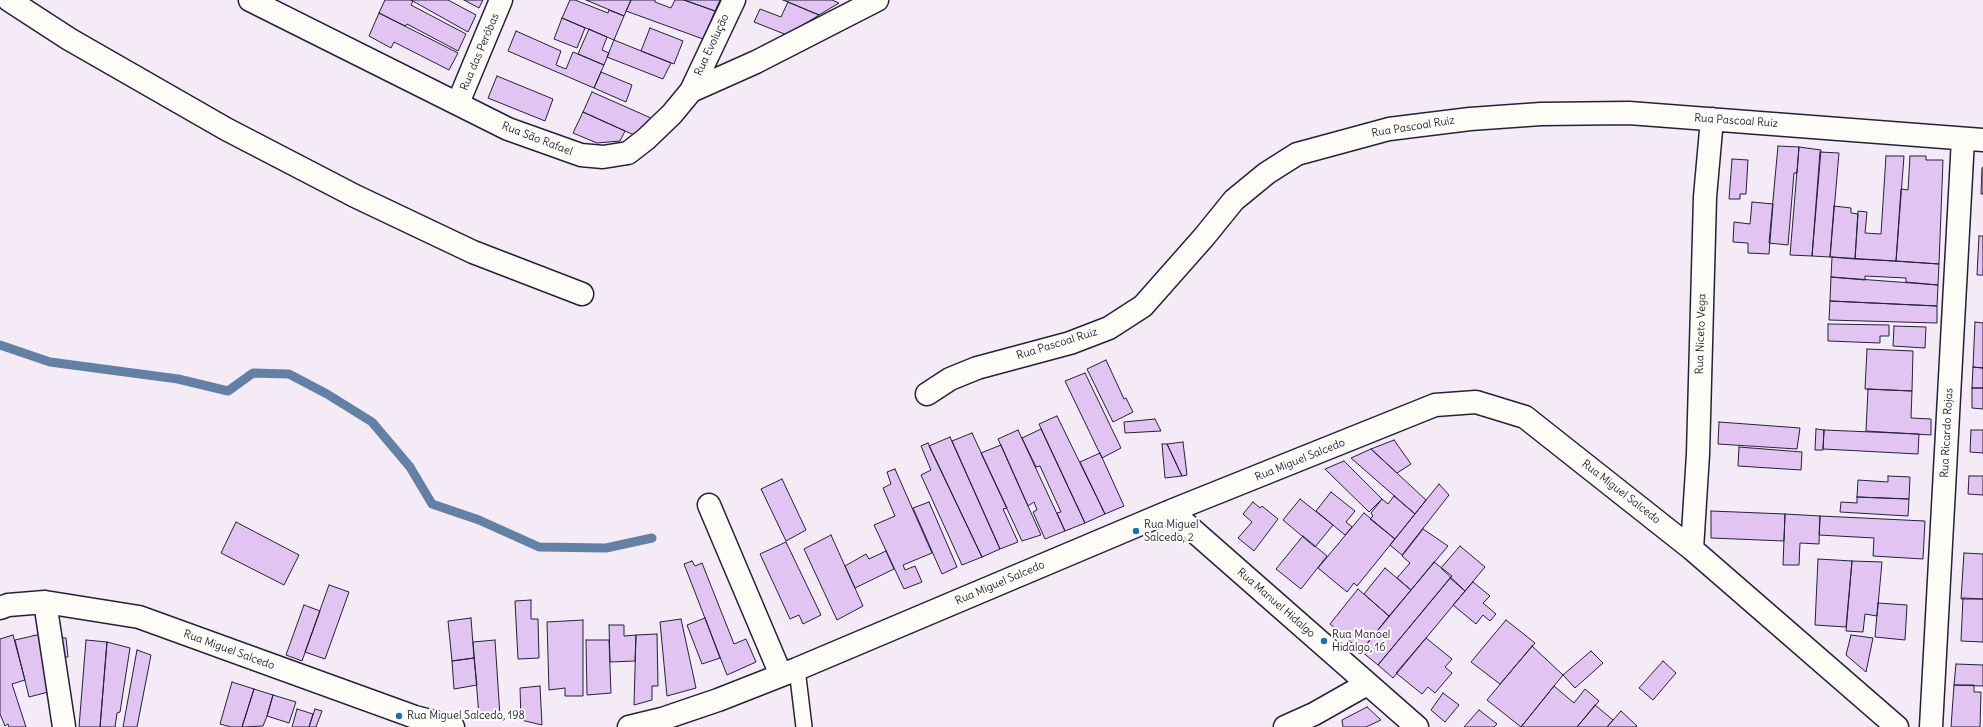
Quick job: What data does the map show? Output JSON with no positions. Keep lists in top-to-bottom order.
{
  "streets": {
    "street": [
      "Rua Evolução",
      "Rua das Peróbas",
      "Rua Pascoal Ruiz",
      "Rua São Rafael",
      "Rua Niceto Vega",
      "Rua Ricardo Rojas",
      "Rua Miguel Salcedo",
      "Rua Manuel Hidalgo"
    ]
  },
  "crossings": [
    ["Rua Evolução", "Rua São Rafael"],
    ["Rua das Peróbas", "Rua São Rafael"],
    ["Rua Pascoal Ruiz", "Rua Niceto Vega"],
    ["Rua Pascoal Ruiz", "Rua Ricardo Rojas"],
    ["Rua Niceto Vega", "Rua Miguel Salcedo"],
    ["Rua Miguel Salcedo", "Rua Manuel Hidalgo"]
  ],
  "places": ["Rua Miguel Salcedo, 2", "Rua Manoel Hidalgo, 16", "Rua Miguel Salcedo, 198"]
}
